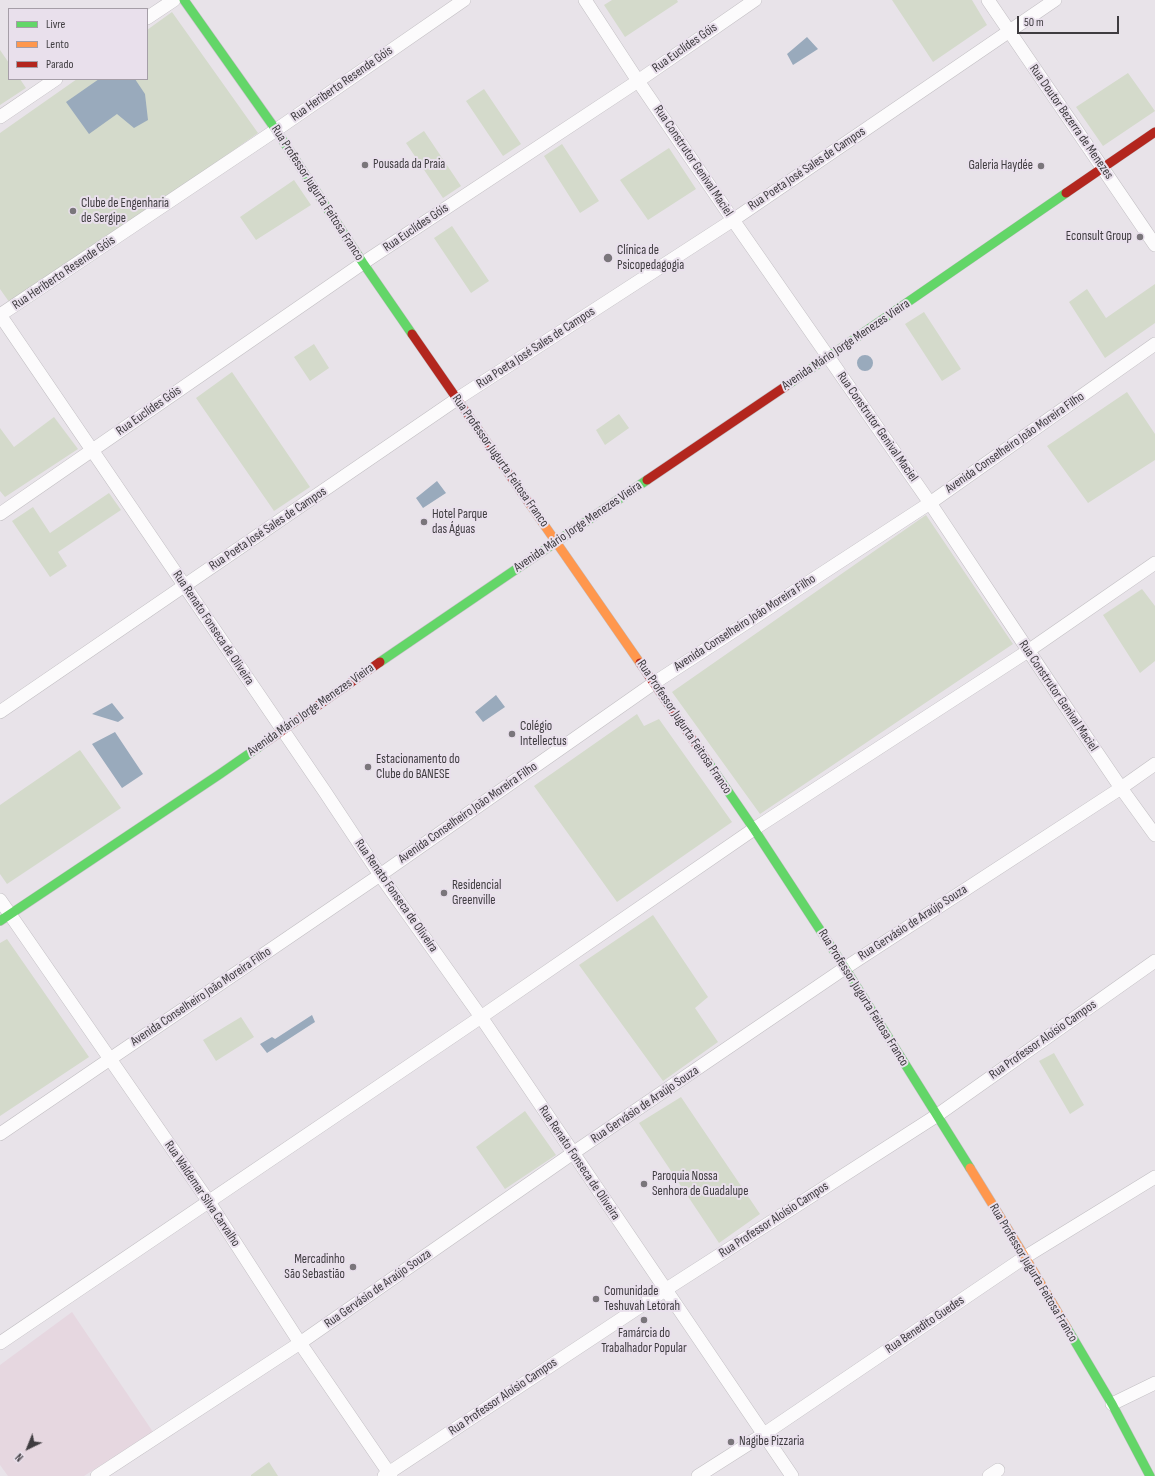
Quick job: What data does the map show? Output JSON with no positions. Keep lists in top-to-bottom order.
{
  "streets": {
    "street": [
      "Rua Euclídes Góis",
      "Rua Heriberto Resende Góis",
      "Rua Doutor Bezerra de Menezes",
      "Rua Construtor Genival Maciel",
      "Rua Poeta José Sales de Campos",
      "Rua Professor Jugurta Feitosa Franco",
      "Avenida Mário Jorge Menezes Vieira",
      "Avenida Conselheiro João Moreira Filho",
      "Rua Renato Fonseca de Oliveira",
      "Rua Gervásio de Araújo Souza",
      "Rua Professor Aloísio Campos",
      "Rua Waldemar Silva Carvalho",
      "Rua Benedito Guedes"
    ]
  },
  "crossings": [
    ["Rua Euclídes Góis", "Rua Construtor Genival Maciel"],
    ["Rua Euclídes Góis", "Rua Professor Jugurta Feitosa Franco"],
    ["Rua Euclídes Góis", "Rua Renato Fonseca de Oliveira"],
    ["Rua Heriberto Resende Góis", "Rua Professor Jugurta Feitosa Franco"],
    ["Rua Heriberto Resende Góis", "Rua Renato Fonseca de Oliveira"],
    ["Rua Doutor Bezerra de Menezes", "Rua Poeta José Sales de Campos"],
    ["Rua Doutor Bezerra de Menezes", "Avenida Mário Jorge Menezes Vieira"],
    ["Rua Construtor Genival Maciel", "Rua Poeta José Sales de Campos"],
    ["Rua Construtor Genival Maciel", "Avenida Mário Jorge Menezes Vieira"],
    ["Rua Construtor Genival Maciel", "Avenida Conselheiro João Moreira Filho"],
    ["Rua Construtor Genival Maciel", "Rua Gervásio de Araújo Souza"],
    ["Rua Poeta José Sales de Campos", "Rua Professor Jugurta Feitosa Franco"],
    ["Rua Poeta José Sales de Campos", "Rua Renato Fonseca de Oliveira"],
    ["Rua Professor Jugurta Feitosa Franco", "Avenida Mário Jorge Menezes Vieira"],
    ["Rua Professor Jugurta Feitosa Franco", "Avenida Conselheiro João Moreira Filho"],
    ["Rua Professor Jugurta Feitosa Franco", "Rua Gervásio de Araújo Souza"],
    ["Rua Professor Jugurta Feitosa Franco", "Rua Professor Aloísio Campos"],
    ["Rua Professor Jugurta Feitosa Franco", "Rua Benedito Guedes"],
    ["Avenida Mário Jorge Menezes Vieira", "Rua Renato Fonseca de Oliveira"],
    ["Avenida Mário Jorge Menezes Vieira", "Rua Waldemar Silva Carvalho"],
    ["Avenida Conselheiro João Moreira Filho", "Rua Renato Fonseca de Oliveira"],
    ["Avenida Conselheiro João Moreira Filho", "Rua Waldemar Silva Carvalho"],
    ["Rua Renato Fonseca de Oliveira", "Rua Gervásio de Araújo Souza"],
    ["Rua Renato Fonseca de Oliveira", "Rua Professor Aloísio Campos"],
    ["Rua Renato Fonseca de Oliveira", "Rua Benedito Guedes"],
    ["Rua Gervásio de Araújo Souza", "Rua Waldemar Silva Carvalho"],
    ["Rua Professor Aloísio Campos", "Rua Waldemar Silva Carvalho"]
  ],
  "places": [
    "Pousada da Praia",
    "Galeria Haydée",
    "Clube de Engenharia de Sergipe",
    "Econsult Group",
    "Clínica de Psicopedagogia",
    "Hotel Parque das Águas",
    "Colégio Intellectus",
    "Estacionamento do Clube do BANESE",
    "Residencial Greenville",
    "Paroquia Nossa Senhora de Guadalupe",
    "Mercadinho São Sebastião",
    "Comunidade Teshuvah Letorah",
    "Famárcia do Trabalhador Popular",
    "Nagibe Pizzaria"
  ],
  "legend": ["Livre", "Lento", "Parado"],
  "scale_bar": "50 m",
  "north": "bottom left"
}
